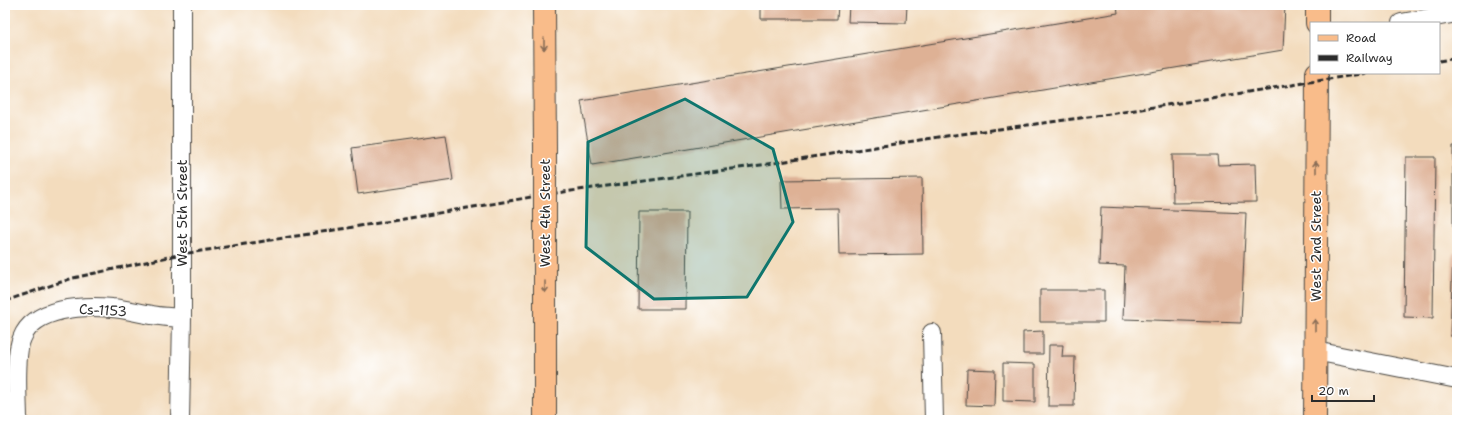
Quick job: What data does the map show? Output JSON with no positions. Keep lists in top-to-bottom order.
{
  "streets": {
    "main road": ["West 4th Street", "West 2nd Street"],
    "street": ["West 5th Street", "Cs-1153"]
  },
  "crossings": [
    ["West 5th Street", "Cs-1153"]
  ],
  "one_way": ["West 4th Street", "West 2nd Street"],
  "legend": ["Road", "Railway"],
  "scale_bar": "20 m"
}
